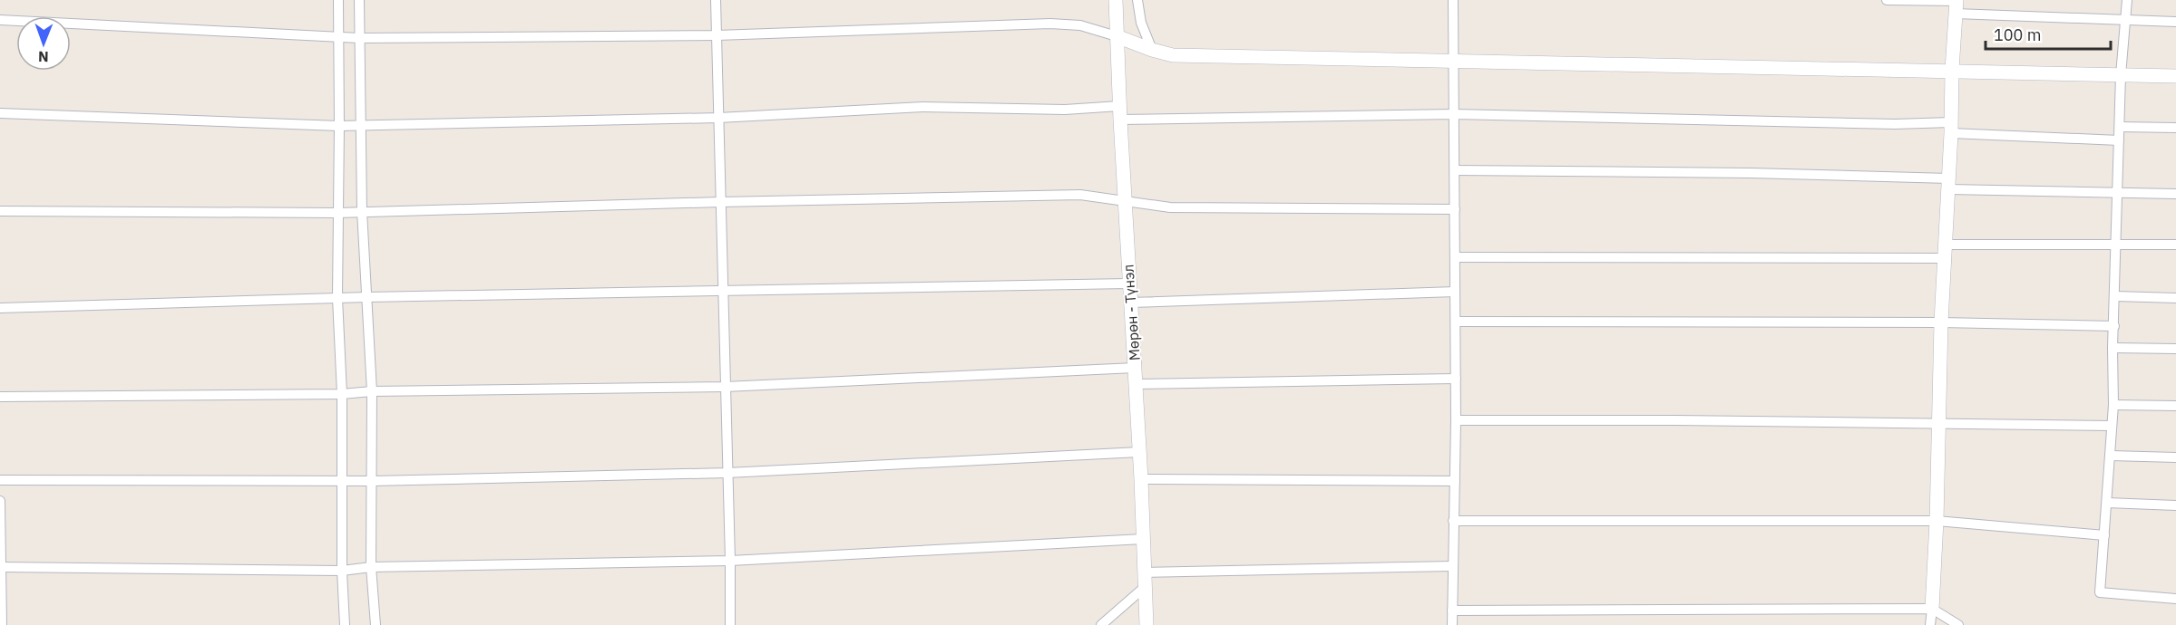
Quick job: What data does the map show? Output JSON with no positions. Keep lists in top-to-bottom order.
{
  "streets": {
    "street": ["Мөрөн - Түнэл"]
  },
  "scale_bar": "100 m",
  "north": "bottom"
}
